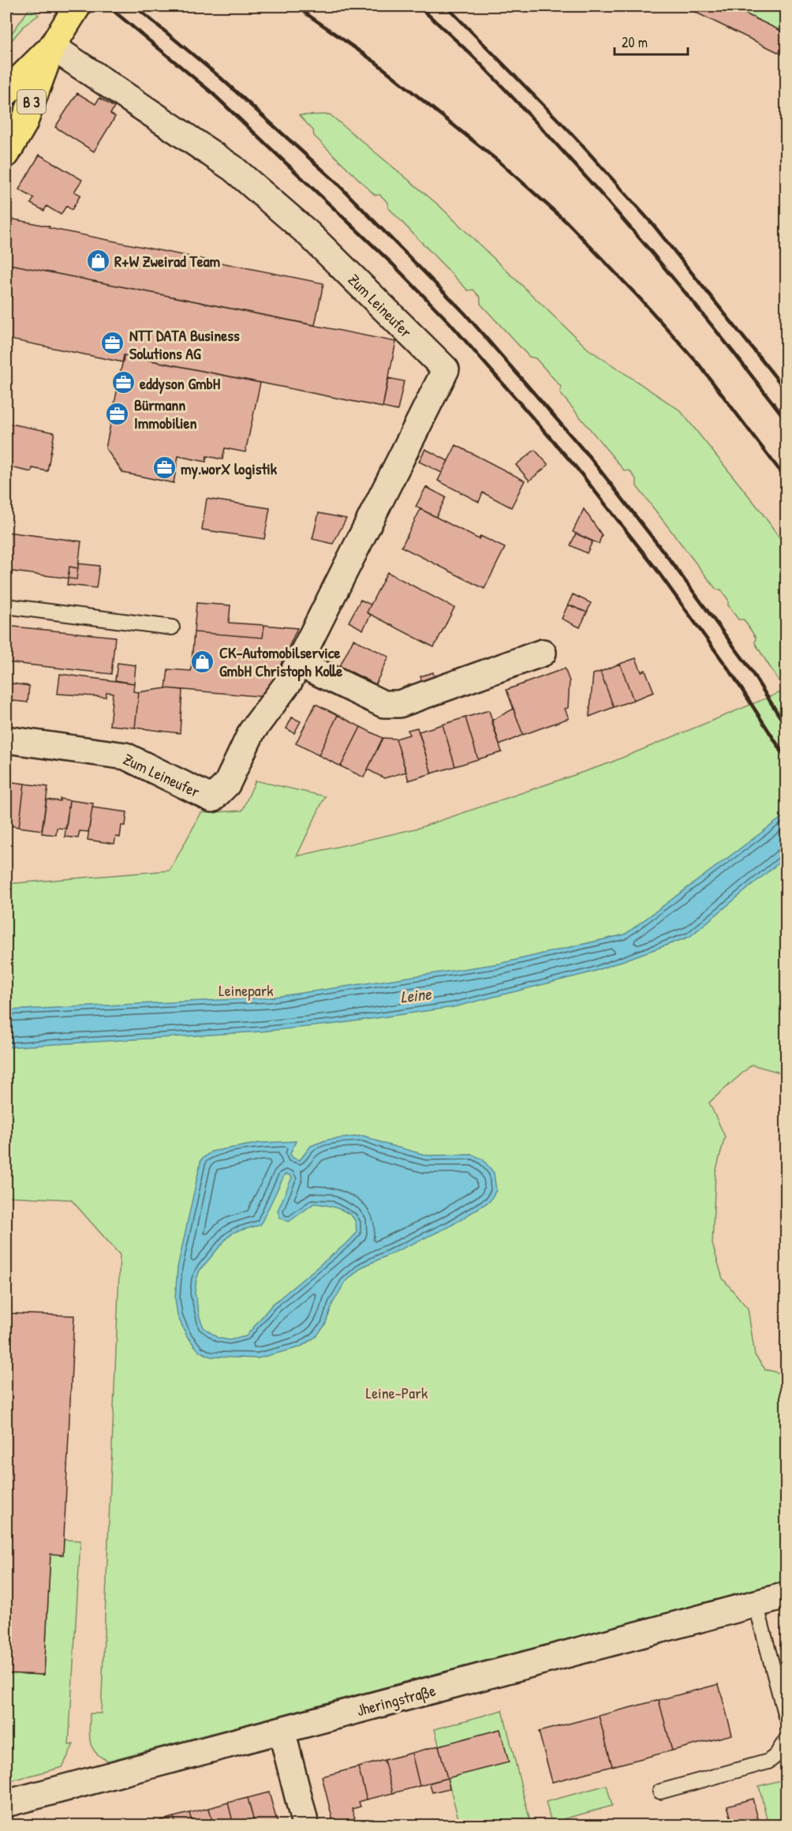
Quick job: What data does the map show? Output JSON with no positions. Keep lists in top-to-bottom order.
{
  "streets": {
    "main road": ["B 3"],
    "street": ["Zum Leineufer", "Jheringstraße"]
  },
  "crossings": [
    ["B 3", "Zum Leineufer"]
  ],
  "water": ["Leine"],
  "parks": ["Leinepark", "Leine-Park"],
  "places": {
    "shop": ["R+W Zweirad Team", "CK-Automobilservice GmbH Christoph Kolle"],
    "office": [
      "NTT DATA Business Solutions AG",
      "eddyson GmbH",
      "Bürmann Immobilien",
      "my.worX logistik"
    ]
  },
  "scale_bar": "20 m"
}
